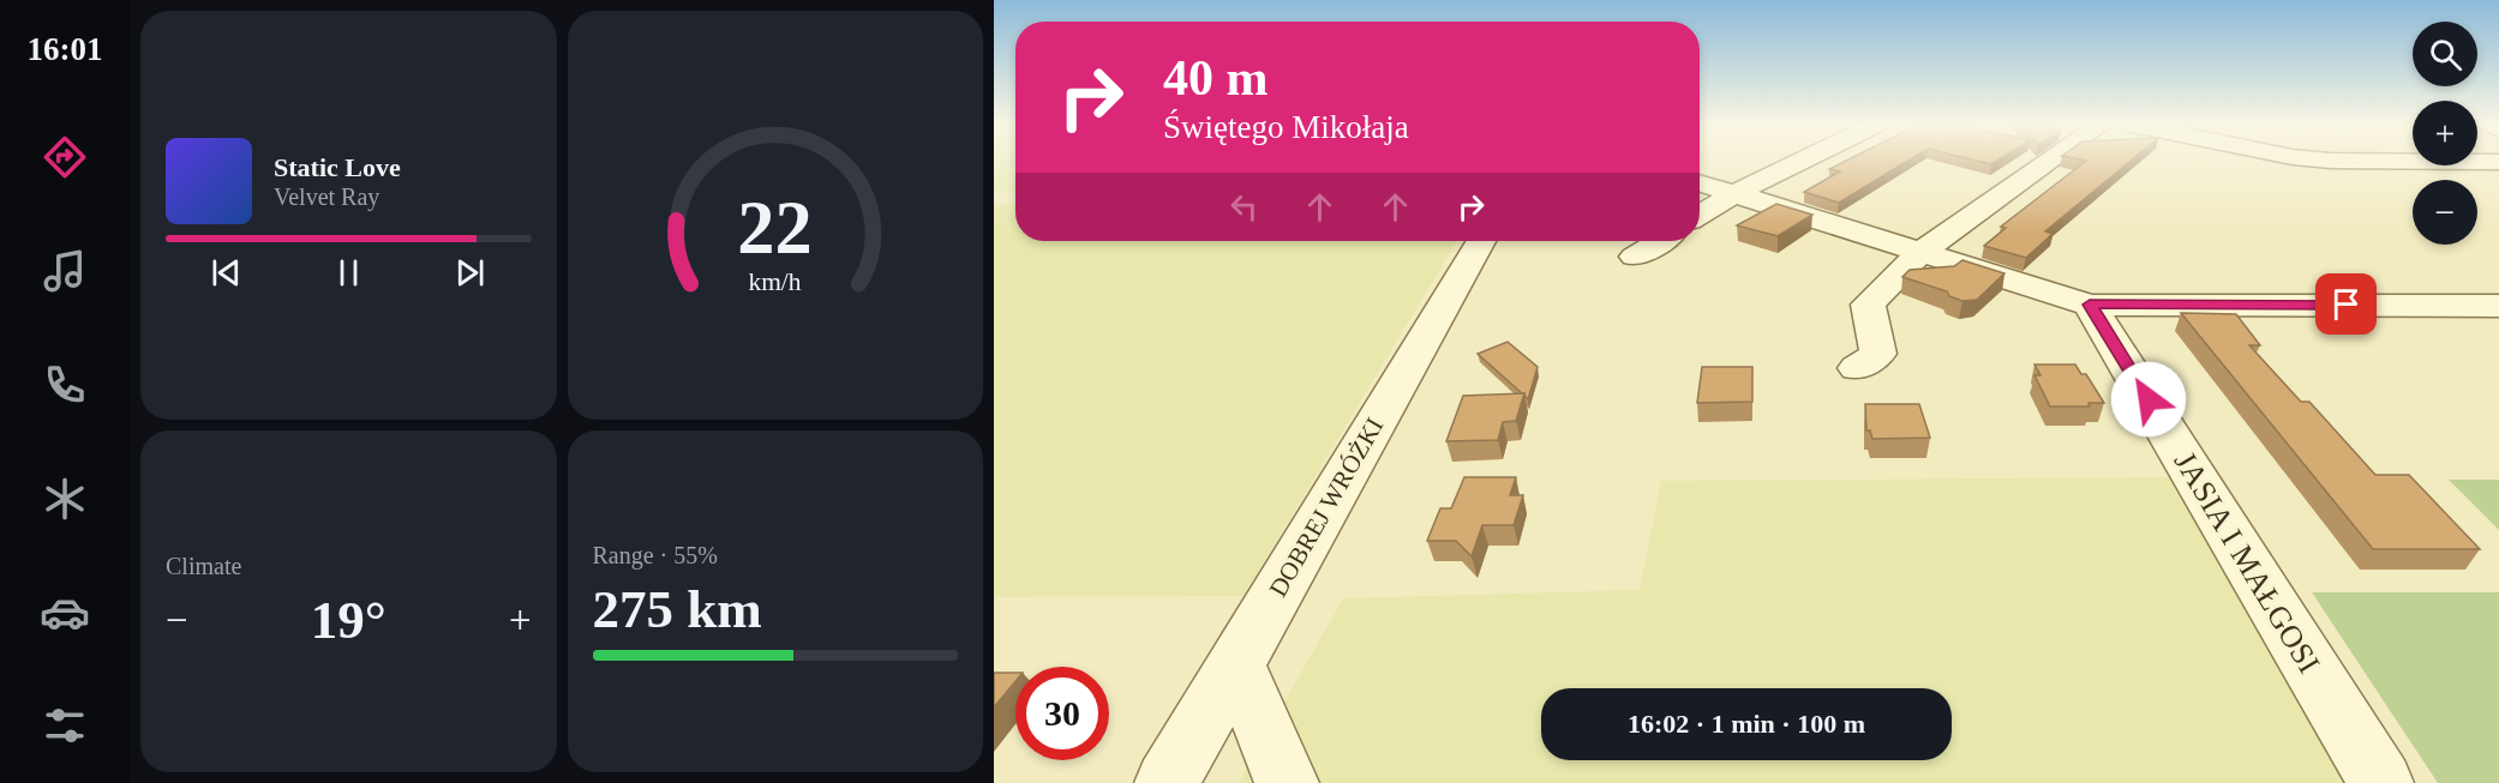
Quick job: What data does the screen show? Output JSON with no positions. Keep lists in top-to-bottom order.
{
  "streets": {
    "street": ["DOBREJ WRÓŻKI", "JASIA I MAŁGOSI"]
  },
  "page": {
    "tabs": "16:01",
    "map_buttons": ["+", "−"],
    "turn": ["40 m", "Świętego Mikołaja"],
    "song": ["Static Love", "Velvet Ray"],
    "tile": [
      "Climate",
      ["Range · 55%", "275 km"]
    ],
    "heat": ["−", "19°", "+"],
    "limit": "30",
    "trip": "16:02 · 1 min · 100 m",
    "gauge": ["22", "km/h"]
  }
}
